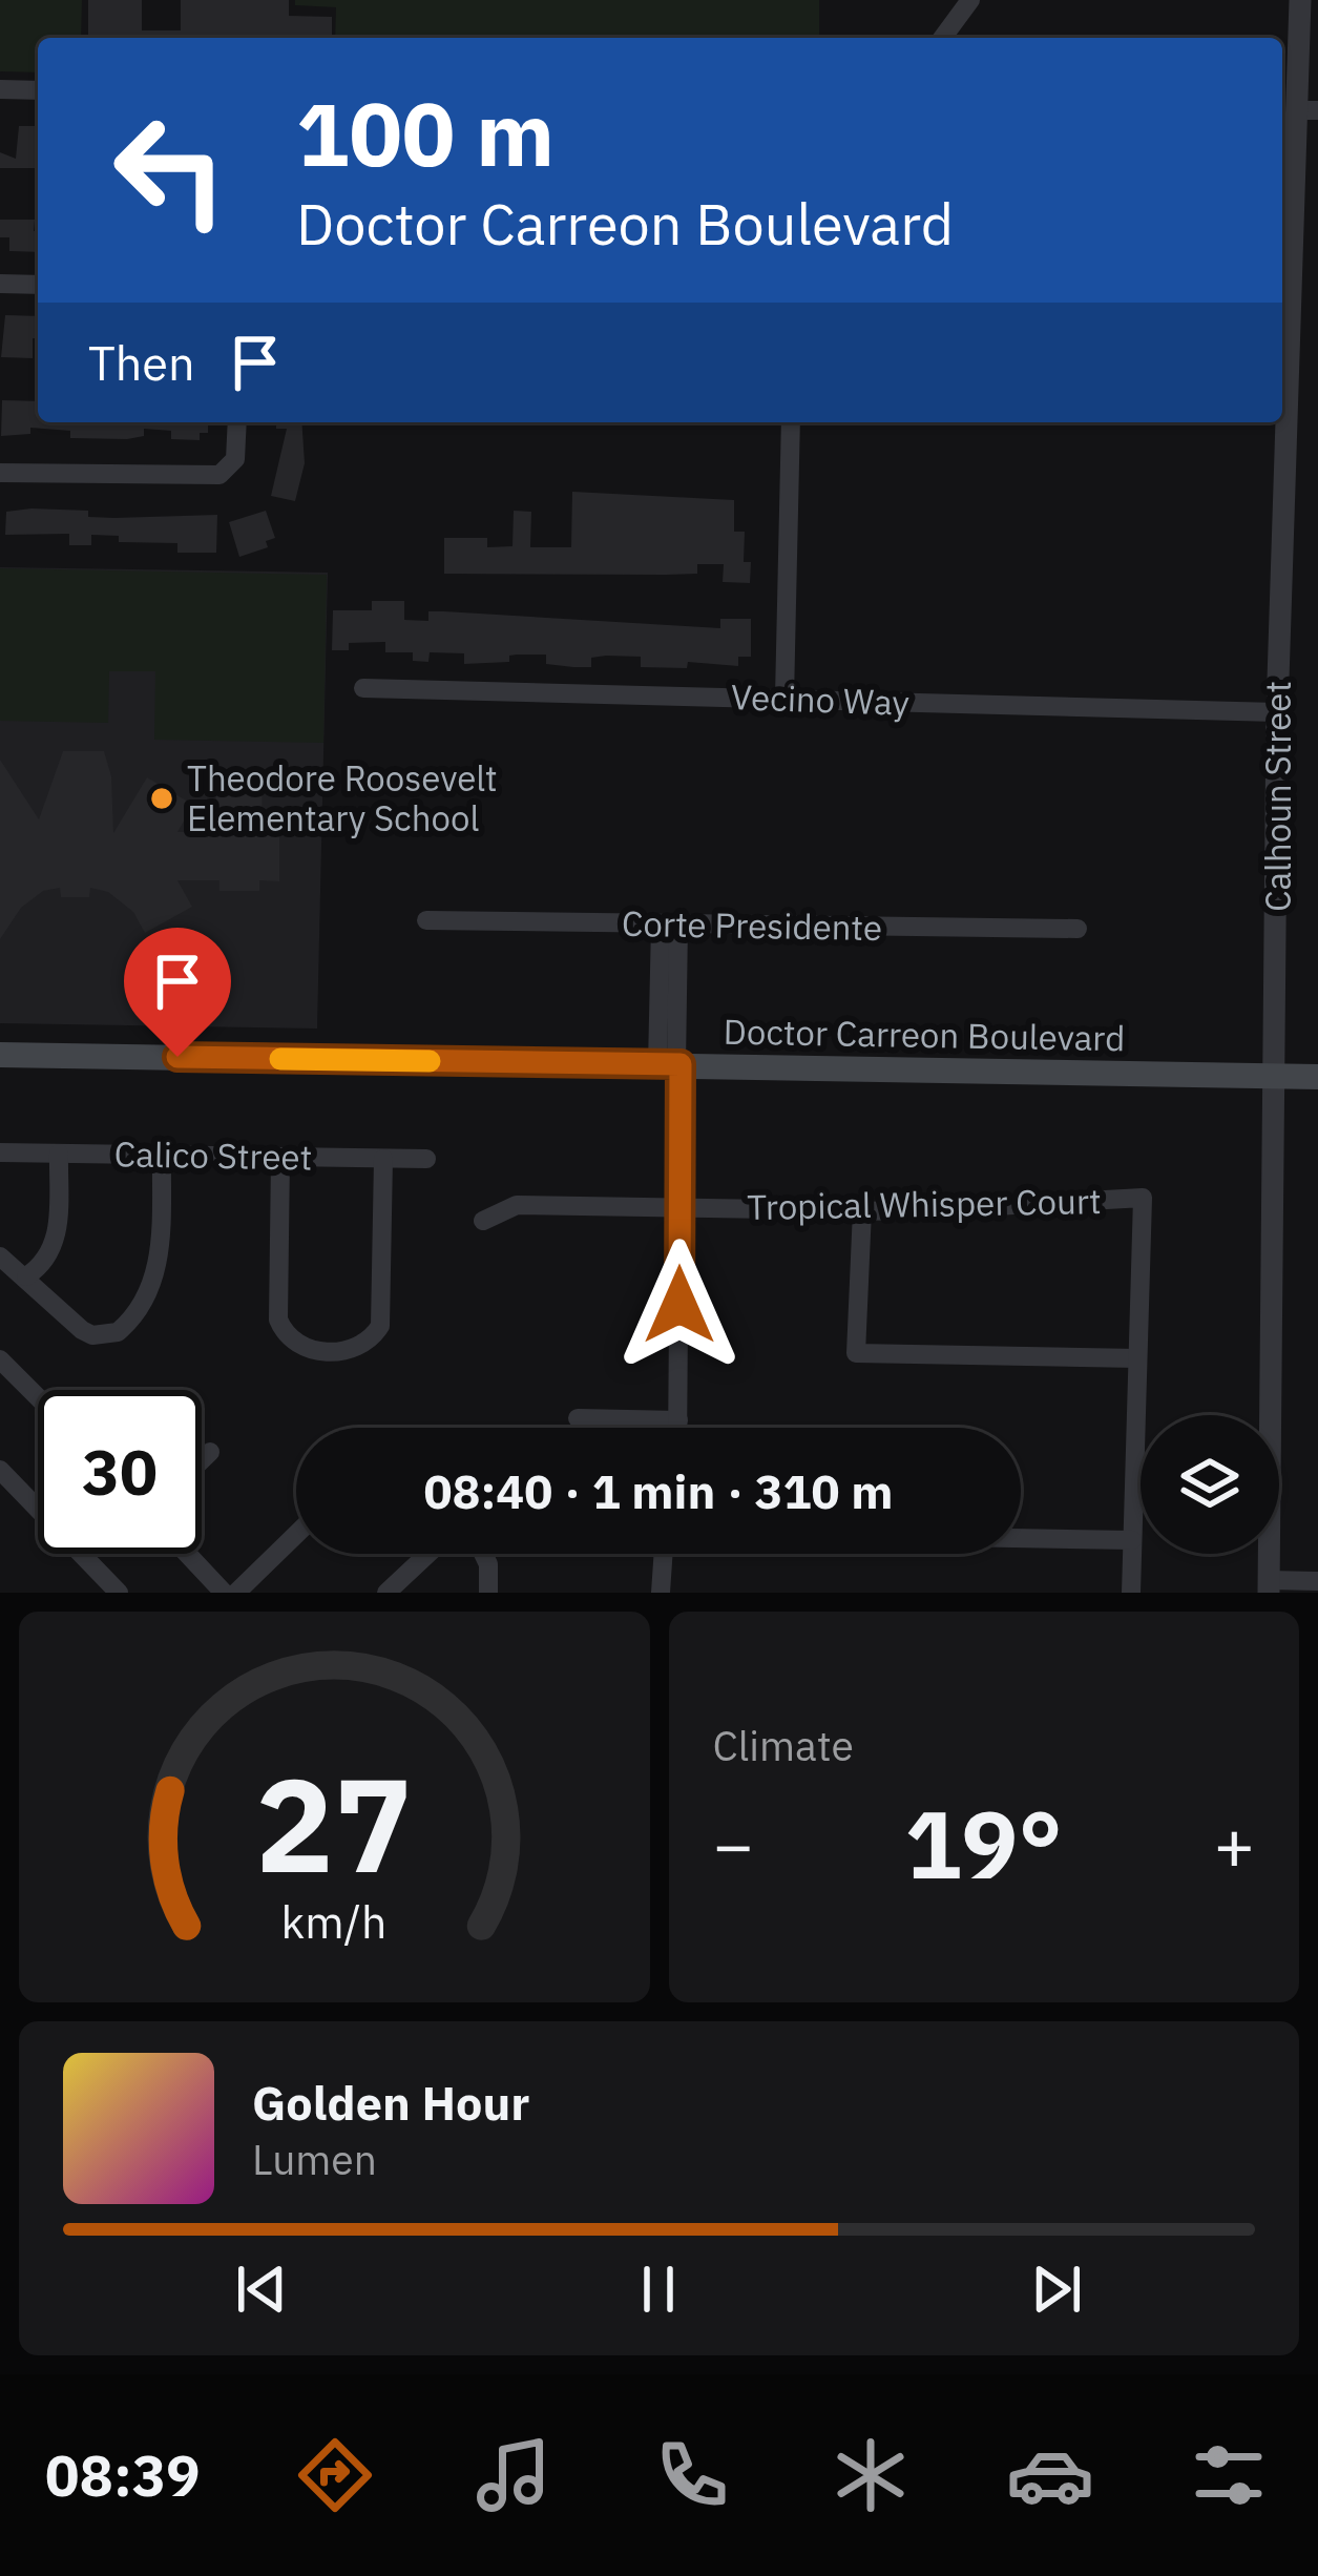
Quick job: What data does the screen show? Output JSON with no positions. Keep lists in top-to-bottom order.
{
  "streets": {
    "main road": ["Doctor Carreon Boulevard"],
    "street": [
      "Vecino Way",
      "Calhoun Street",
      "Corte Presidente",
      "Calico Street",
      "Tropical Whisper Court"
    ]
  },
  "crossings": [
    ["Vecino Way", "Calhoun Street"],
    ["Calhoun Street", "Doctor Carreon Boulevard"]
  ],
  "places": ["Theodore Roosevelt Elementary School"],
  "page": {
    "turn": ["100 m", "Doctor Carreon Boulevard"],
    "then": "Then",
    "limit": "30",
    "trip": "08:40 · 1 min · 310 m",
    "tile": "Climate",
    "heat": ["−", "19°", "+"],
    "song": ["Golden Hour", "Lumen"],
    "tabs": "08:39",
    "gauge": ["27", "km/h"]
  }
}
